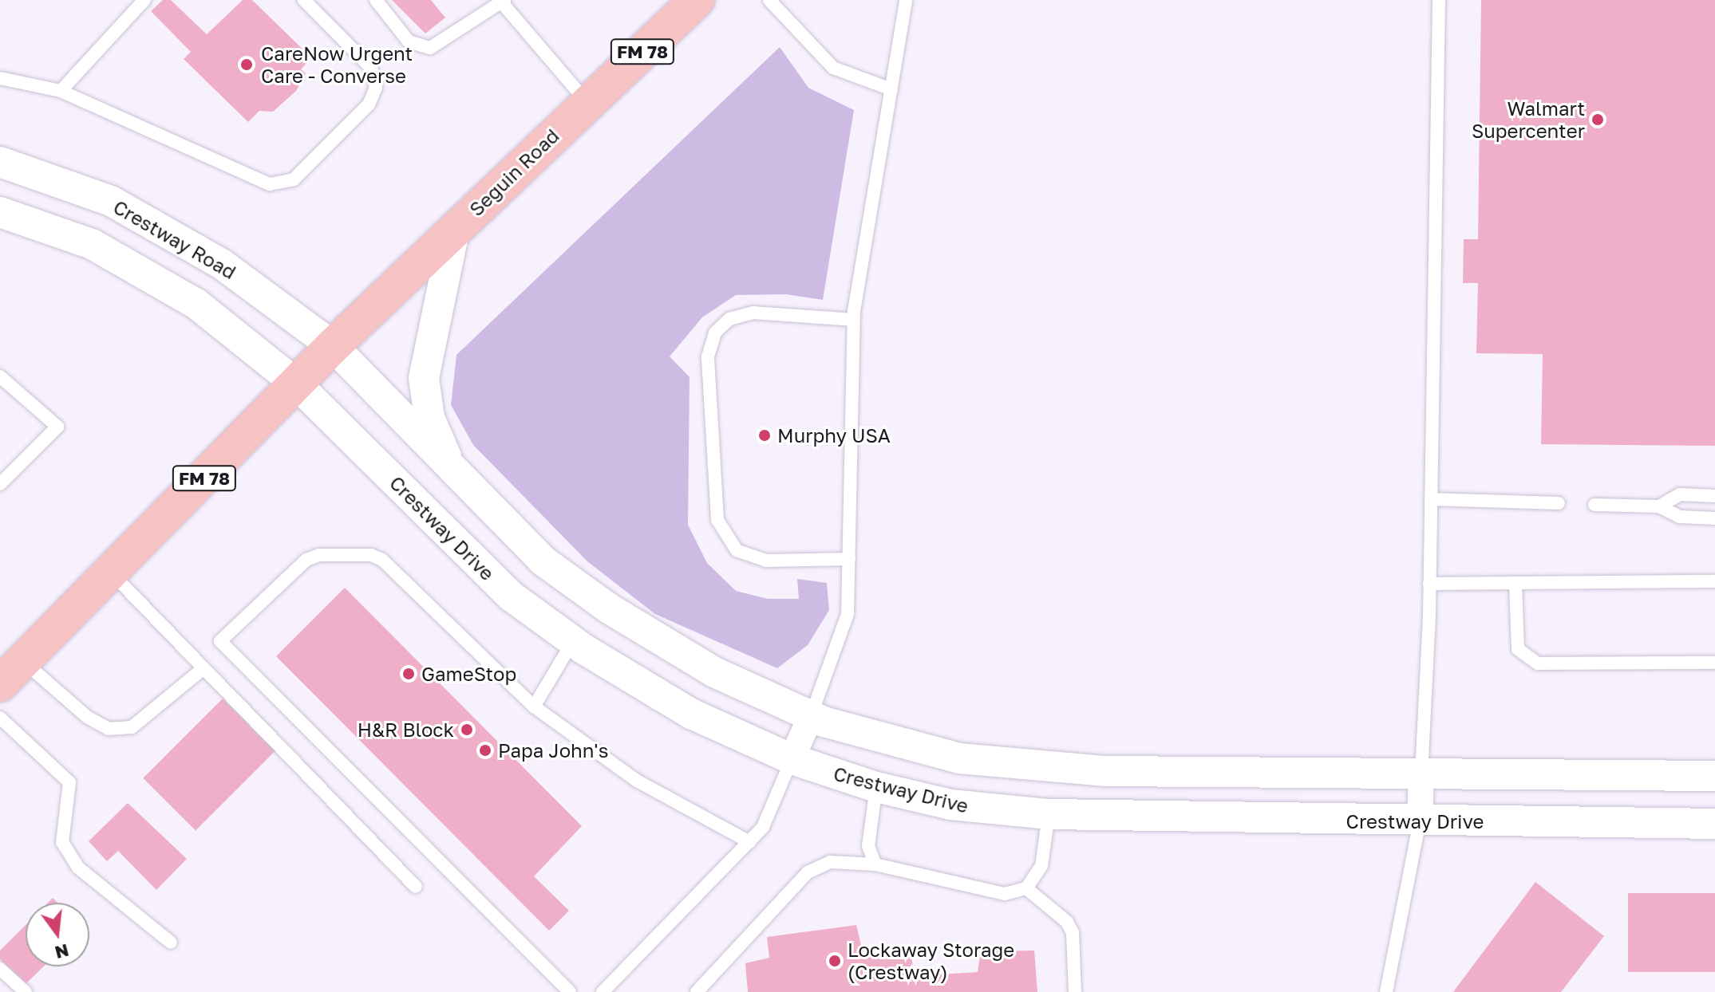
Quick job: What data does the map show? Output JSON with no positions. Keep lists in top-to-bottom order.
{
  "streets": {
    "main road": ["FM 78", "Seguin Road"],
    "street": ["Crestway Road", "Crestway Drive"]
  },
  "crossings": [
    ["FM 78", "Seguin Road"],
    ["FM 78", "Crestway Road"],
    ["FM 78", "Crestway Drive"],
    ["Seguin Road", "Crestway Road"]
  ],
  "places": [
    "CareNow Urgent Care - Converse",
    "Walmart Supercenter",
    "Murphy USA",
    "GameStop",
    "H&R Block",
    "Papa John's",
    "Lockaway Storage (Crestway)"
  ],
  "north": "bottom"
}
